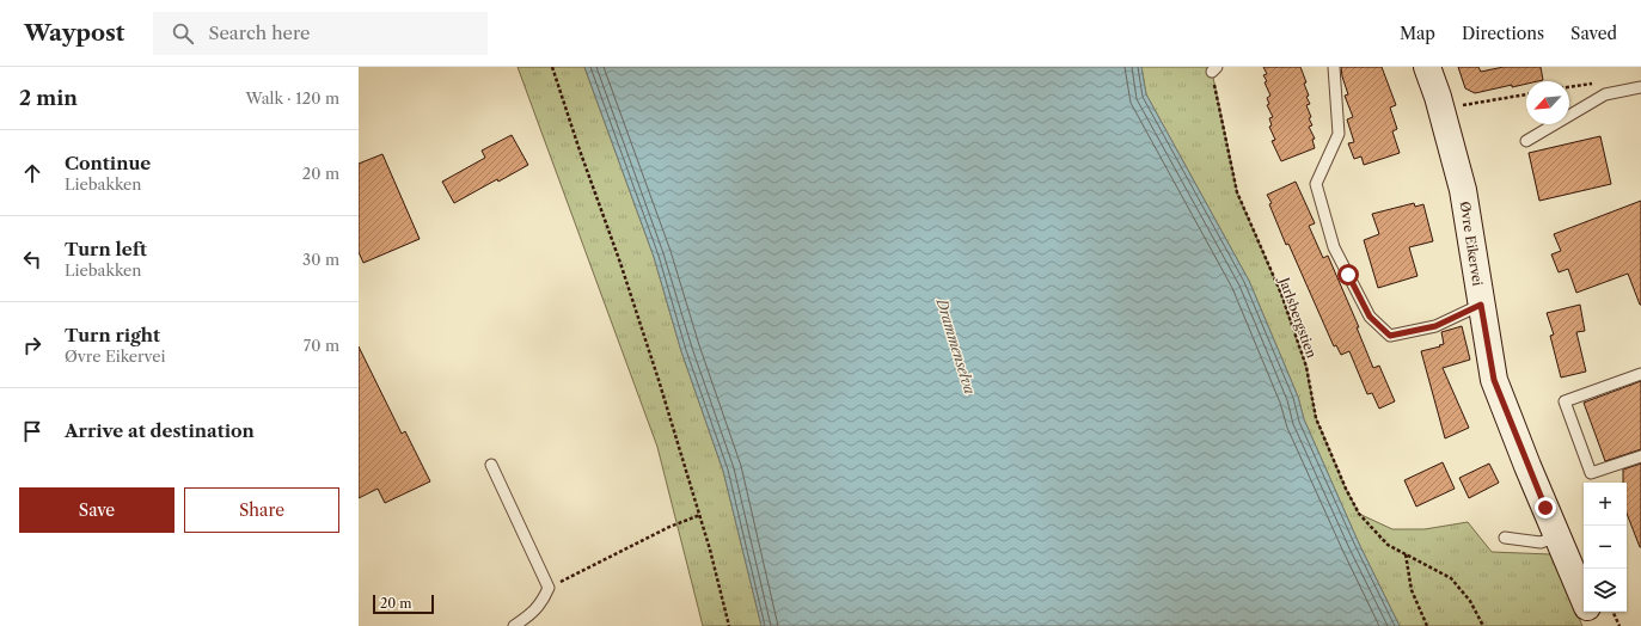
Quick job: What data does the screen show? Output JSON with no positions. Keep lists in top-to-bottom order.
{
  "streets": {
    "main road": ["Øvre Eikervei"],
    "path": ["Jarlsbergstien"]
  },
  "water": ["Drammenselva"],
  "scale_bar": "20 m",
  "north": "bottom left",
  "page": {
    "header": "Waypost",
    "search": "Search here",
    "nav": ["Map", "Directions", "Saved"],
    "heading": ["2 min", "Walk · 120 m"],
    "list": [
      ["Continue", "Liebakken", "20 m"],
      ["Turn left", "Liebakken", "30 m"],
      ["Turn right", "Øvre Eikervei", "70 m"],
      "Arrive at destination"
    ],
    "buttons": ["Save", "Share"],
    "map_buttons": ["+", "−"],
    "scale": "20 m"
  }
}
